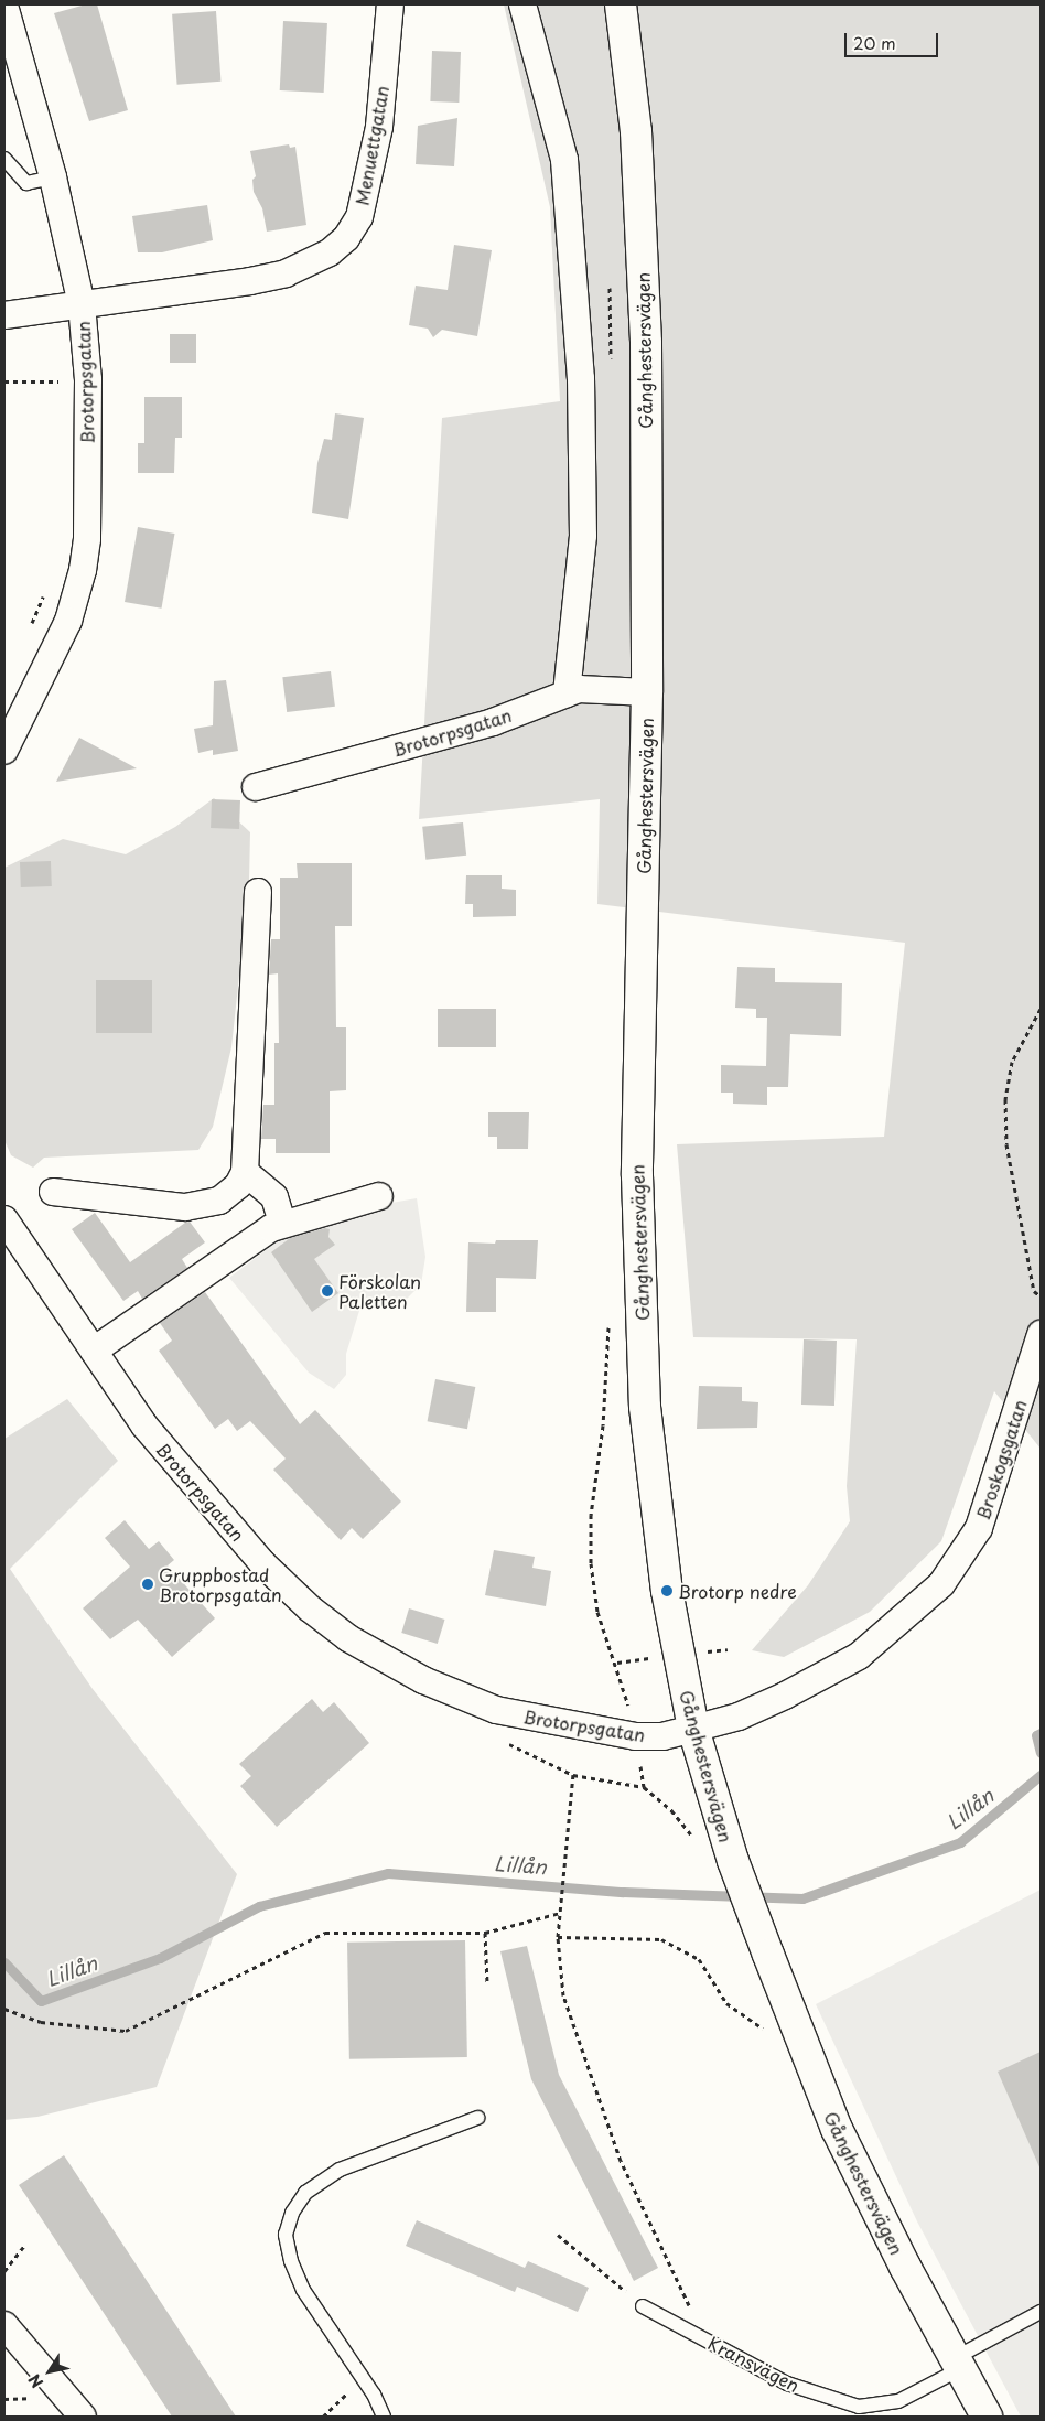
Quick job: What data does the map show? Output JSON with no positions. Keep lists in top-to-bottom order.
{
  "streets": {
    "street": [
      "Menuettgatan",
      "Gånghestersvägen",
      "Brotorpsgatan",
      "Broskogsgatan"
    ],
    "lane": ["Kransvägen"]
  },
  "crossings": [
    ["Menuettgatan", "Brotorpsgatan"],
    ["Gånghestersvägen", "Brotorpsgatan"],
    ["Gånghestersvägen", "Broskogsgatan"],
    ["Gånghestersvägen", "Kransvägen"],
    ["Brotorpsgatan", "Broskogsgatan"]
  ],
  "water": ["Lillån"],
  "places": ["Förskolan Paletten", "Gruppbostad Brotorpsgatan", "Brotorp nedre"],
  "scale_bar": "20 m",
  "north": "bottom left"
}
